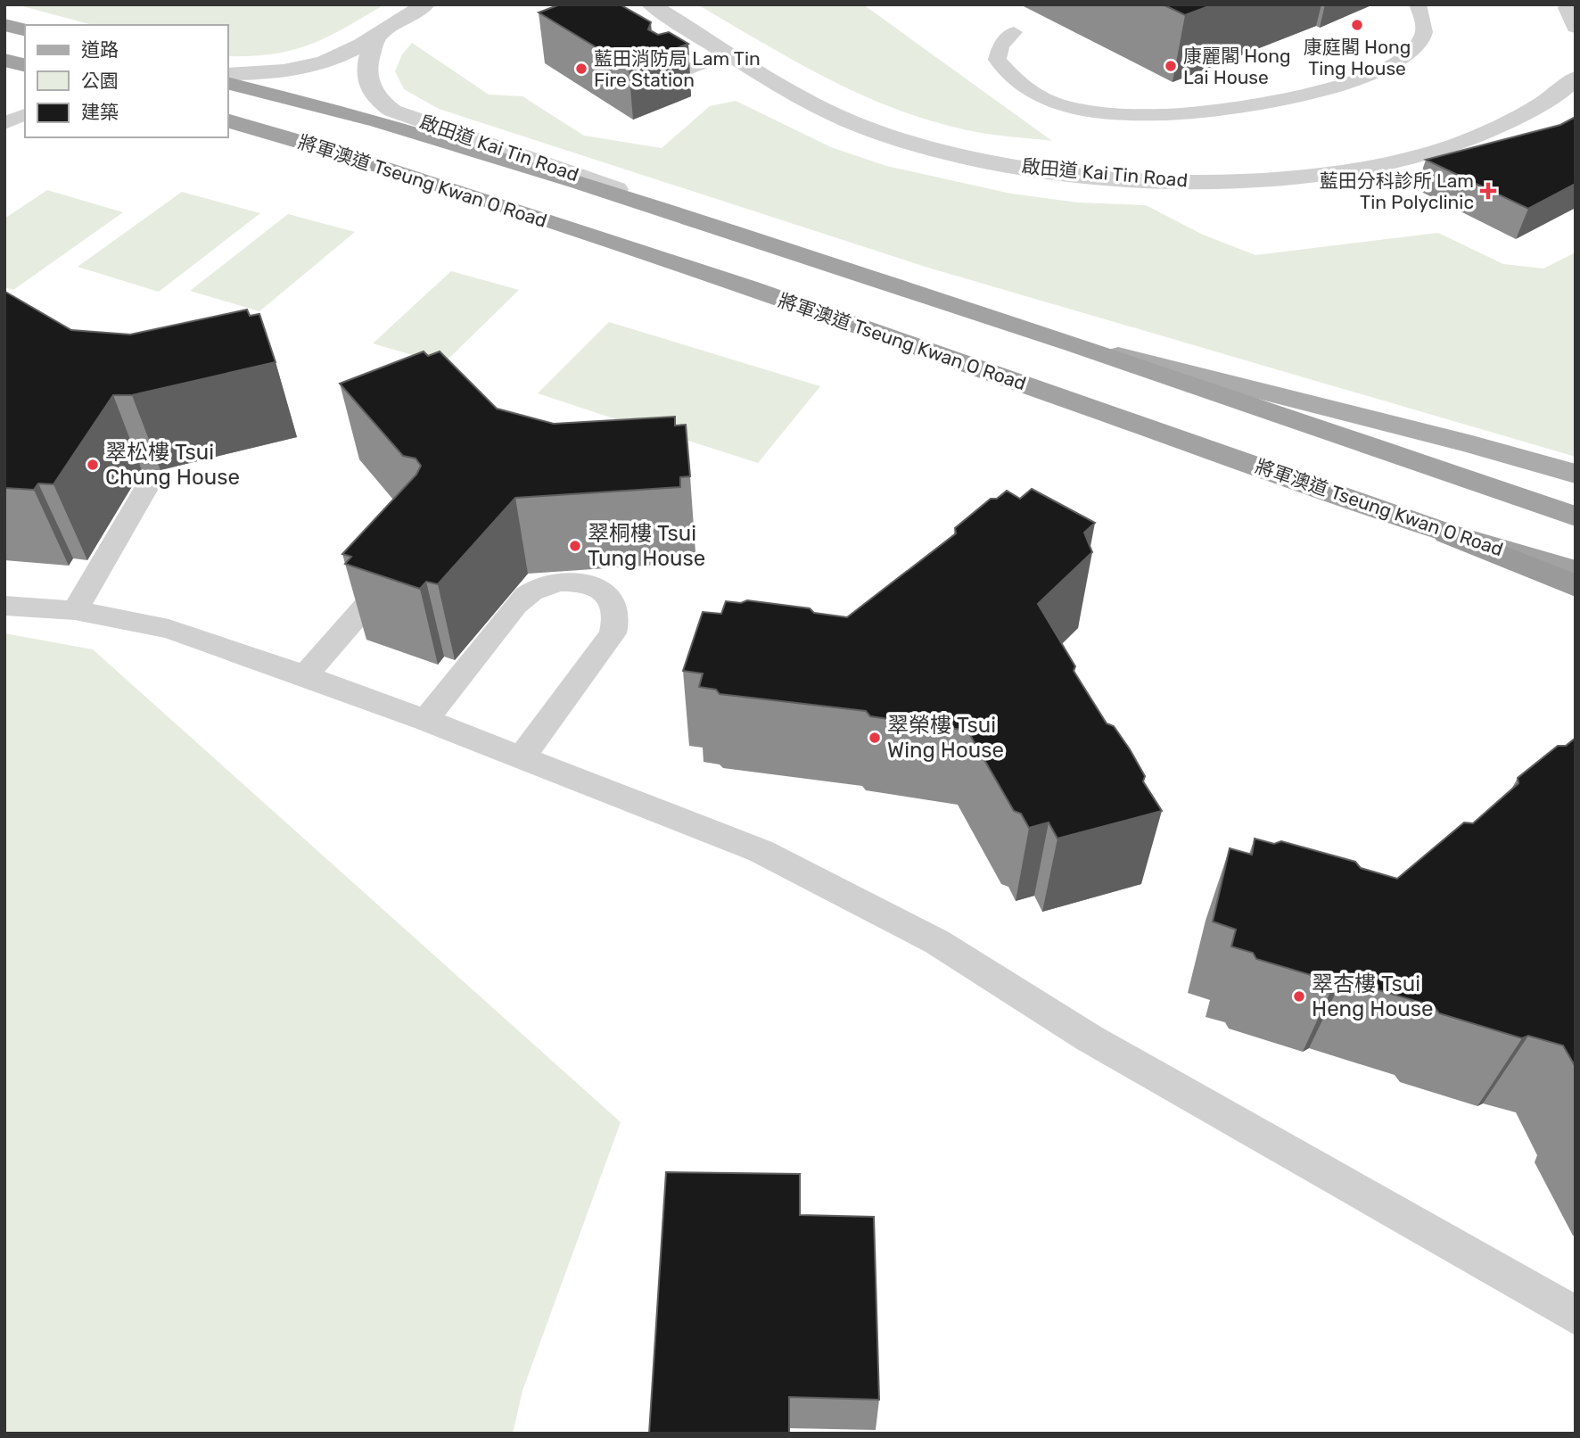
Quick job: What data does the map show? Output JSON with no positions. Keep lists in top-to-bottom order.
{
  "streets": {
    "highway": ["將軍澳道 Tseung Kwan O Road"],
    "street": ["啟田道 Kai Tin Road"]
  },
  "crossings": [
    ["啟田道 Kai Tin Road", "將軍澳道 Tseung Kwan O Road"]
  ],
  "places": {
    "other": [
      "康庭閣 Hong Ting House",
      "康麗閣 Hong Lai House",
      "藍田消防局 Lam Tin Fire Station",
      "翠松樓 Tsui Chung House",
      "翠桐樓 Tsui Tung House",
      "翠榮樓 Tsui Wing House",
      "翠杏樓 Tsui Heng House"
    ],
    "health": ["藍田分科診所 Lam Tin Polyclinic"]
  },
  "legend": ["道路", "公園", "建築"]
}
